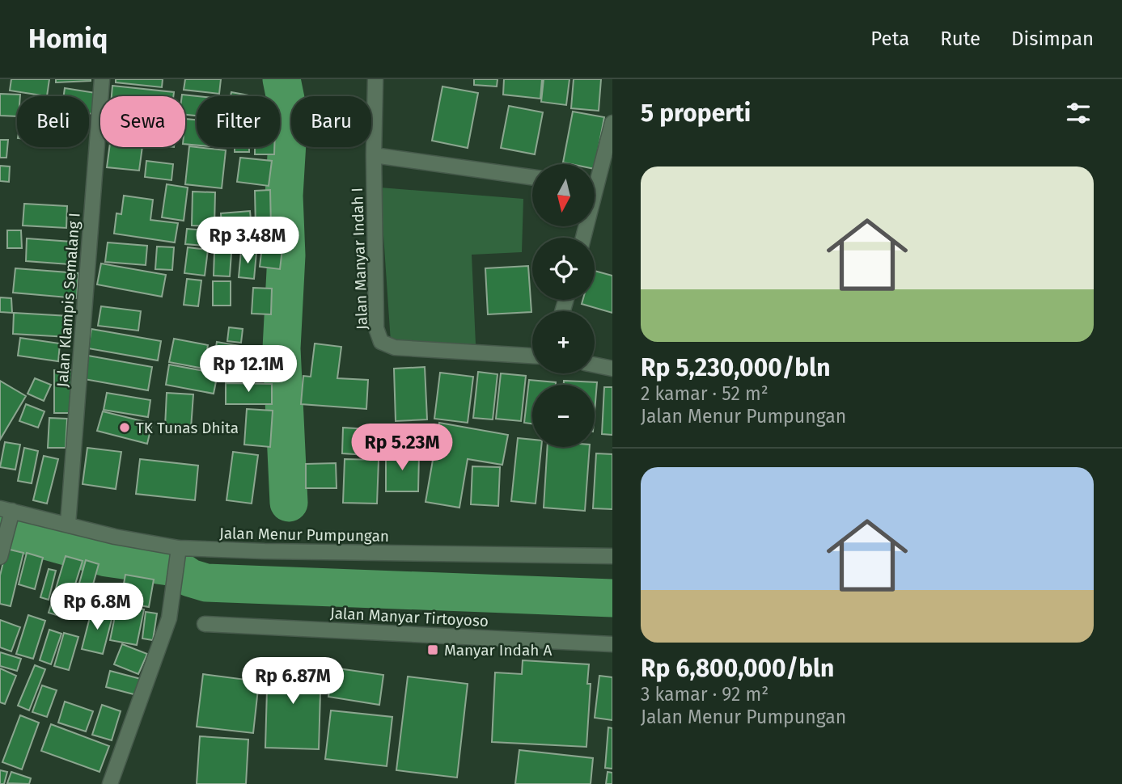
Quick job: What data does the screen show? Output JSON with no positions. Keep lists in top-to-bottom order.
{
  "streets": {
    "street": [
      "Jalan Manyar Indah I",
      "Jalan Klampis Semalang I",
      "Jalan Menur Pumpungan",
      "Jalan Manyar Tirtoyoso"
    ]
  },
  "crossings": [
    ["Jalan Klampis Semalang I", "Jalan Menur Pumpungan"]
  ],
  "places": {
    "other": ["TK Tunas Dhita"],
    "transit": ["Manyar Indah A"]
  },
  "north": "bottom",
  "page": {
    "header": "Homiq",
    "nav": ["Peta", "Rute", "Disimpan"],
    "heading": "5 properti",
    "chip": [
      "Beli",
      "Sewa",
      "Filter",
      "Baru"
    ],
    "list": [
      {
        "name": "Rp 5,230,000/bln",
        "note": "2 kamar · 52 m² · Jalan Menur Pumpungan"
      },
      {
        "name": "Rp 6,800,000/bln",
        "note": "3 kamar · 92 m² · Jalan Menur Pumpungan"
      }
    ],
    "map_buttons": ["+", "−"],
    "price": [
      "Rp 3.48M",
      "Rp 12.1M",
      "Rp 5.23M",
      "Rp 6.8M",
      "Rp 6.87M"
    ]
  }
}
